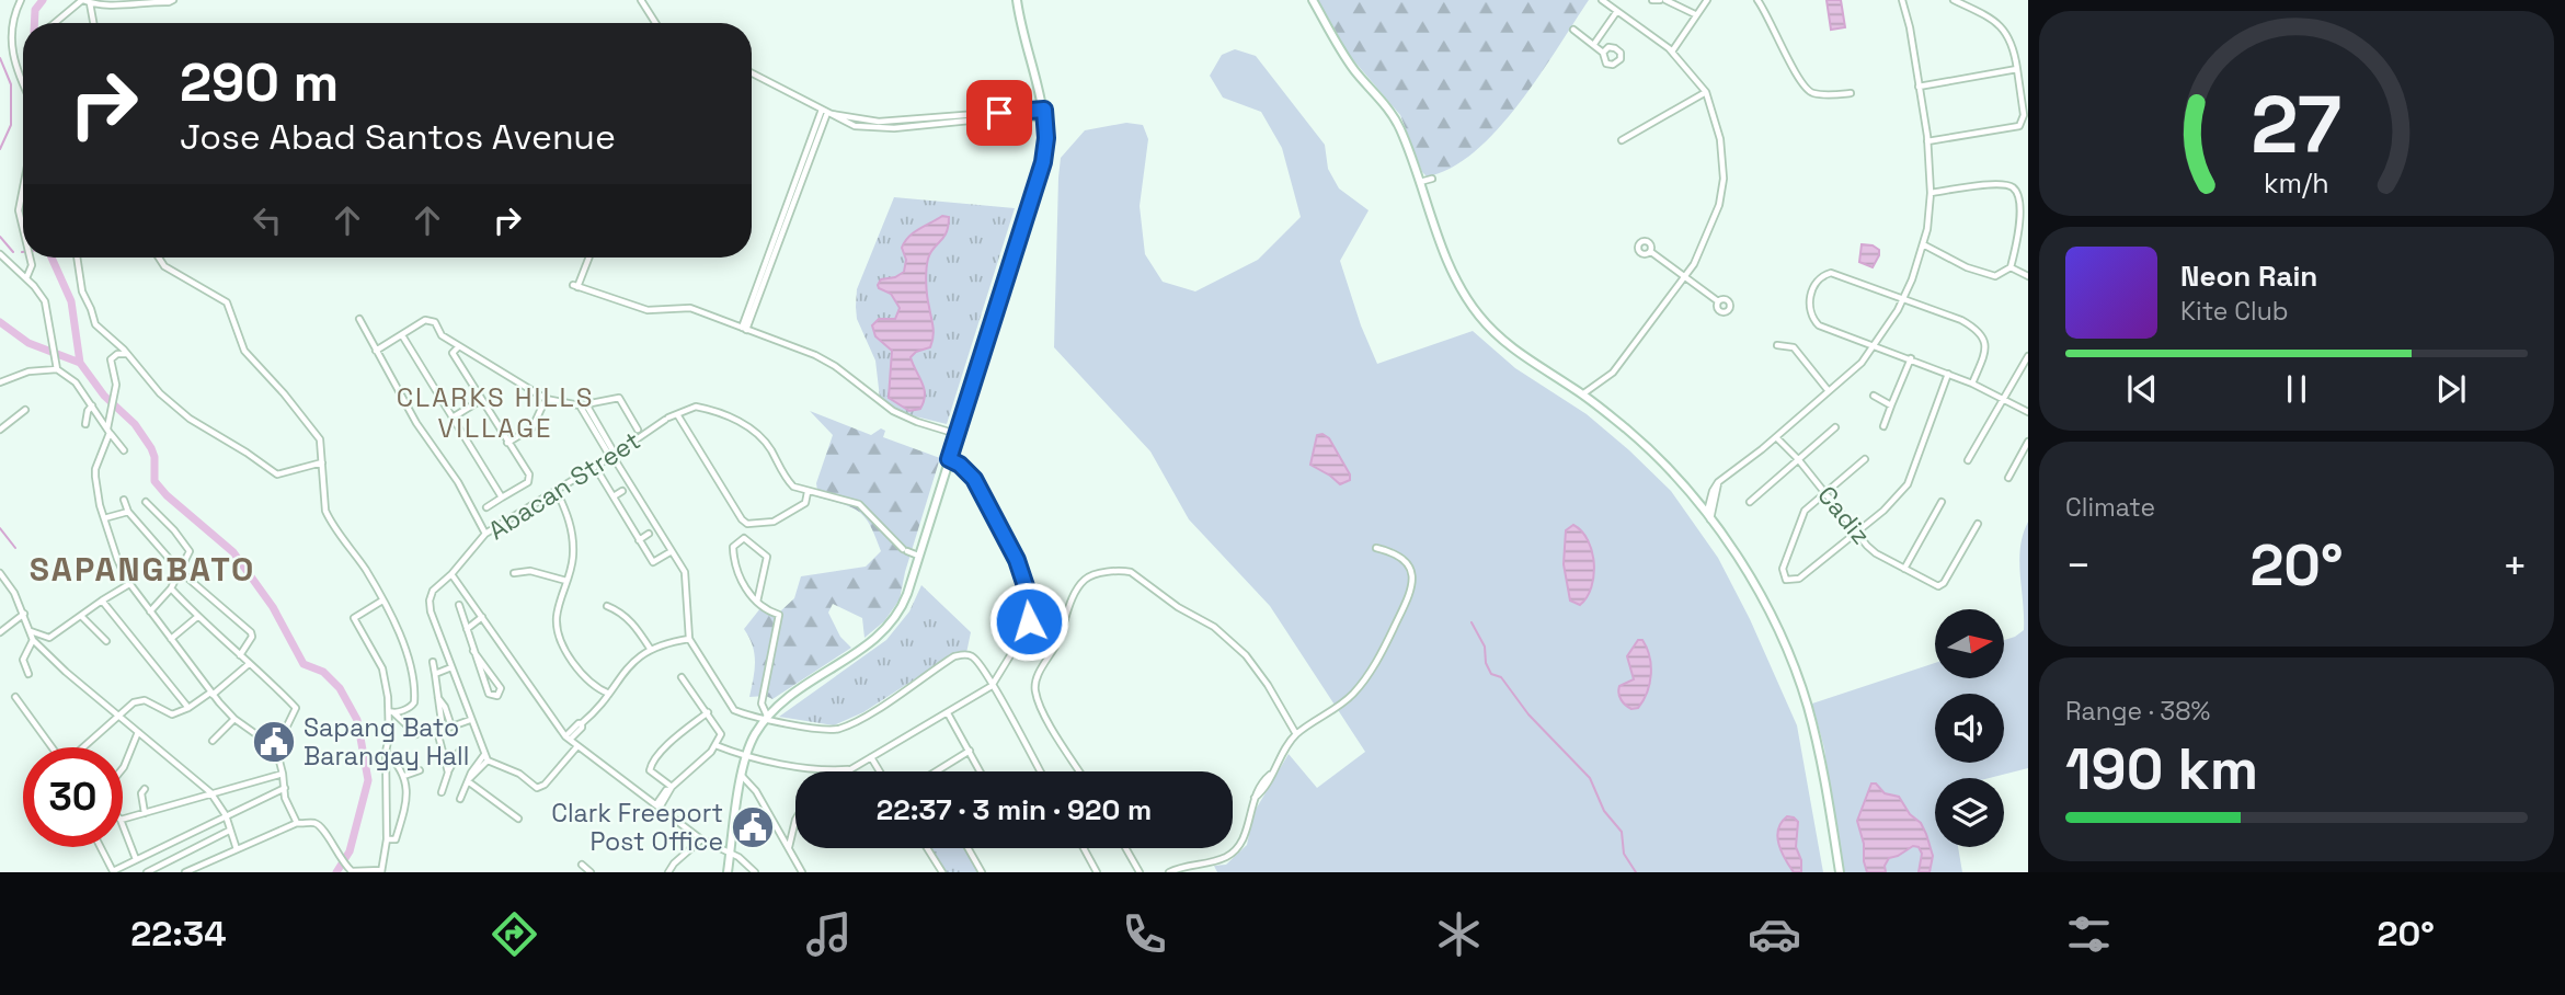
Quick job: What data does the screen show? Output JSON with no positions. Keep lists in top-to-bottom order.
{
  "streets": {
    "street": ["Abacan Street", "Cadiz"]
  },
  "districts": ["CLARKS HILLS VILLAGE", "SAPANGBATO"],
  "places": {
    "public building": ["Sapang Bato Barangay Hall", "Clark Freeport Post Office"]
  },
  "north": "right",
  "page": {
    "turn": ["290 m", "Jose Abad Santos Avenue"],
    "song": ["Neon Rain", "Kite Club"],
    "tile": [
      "Climate",
      ["Range · 38%", "190 km"]
    ],
    "heat": ["−", "20°", "+"],
    "limit": "30",
    "trip": "22:37 · 3 min · 920 m",
    "tabs": ["22:34", "20°"],
    "gauge": ["27", "km/h"]
  }
}
